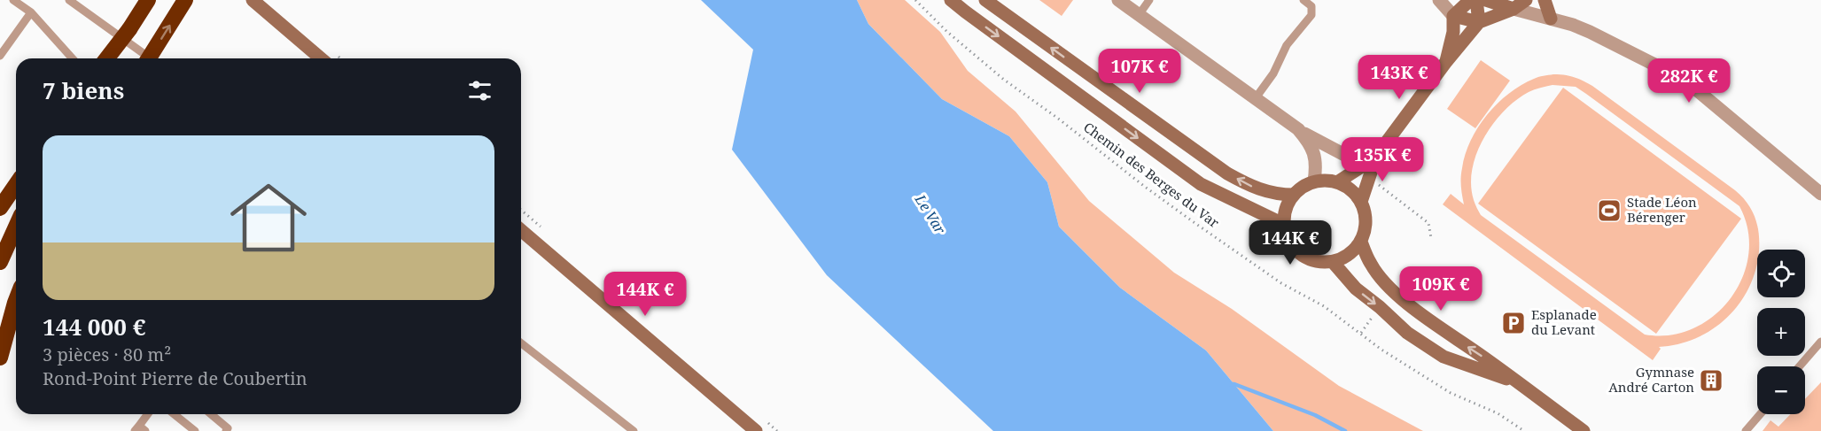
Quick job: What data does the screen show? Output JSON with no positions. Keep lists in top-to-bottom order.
{
  "streets": {
    "path": ["Chemin des Berges du Var"]
  },
  "water": ["Le Var"],
  "places": {
    "sports": ["Stade Léon Bérenger"],
    "parking": ["Esplanade du Levant"],
    "building": ["Gymnase André Carton"]
  },
  "page": {
    "price": [
      "107K €",
      "143K €",
      "282K €",
      "135K €",
      "144K €",
      "109K €",
      "144K €"
    ],
    "heading": "7 biens",
    "list": [
      {
        "name": "144 000 €",
        "note": "3 pièces · 80 m² · Rond-Point Pierre de Coubertin"
      }
    ],
    "map_buttons": ["+", "−"]
  }
}
